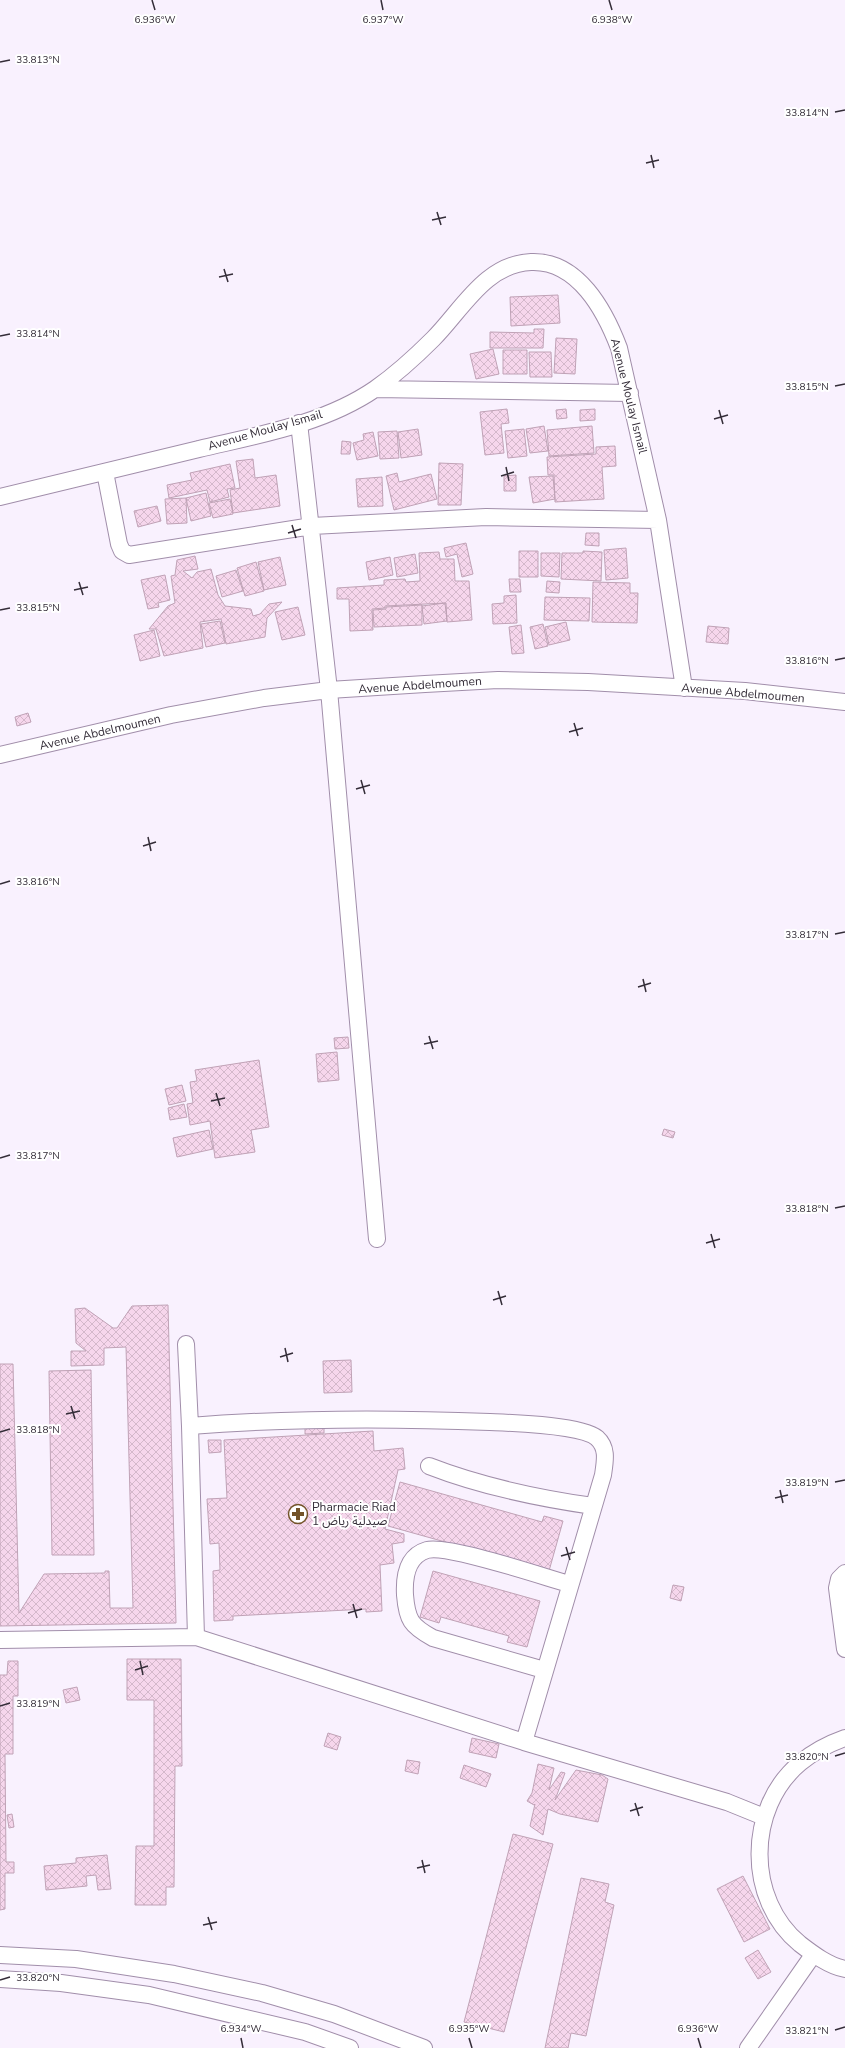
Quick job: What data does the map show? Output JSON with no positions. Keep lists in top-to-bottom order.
{
  "streets": {
    "street": ["Avenue Moulay Ismail", "Avenue Abdelmoumen"]
  },
  "crossings": [
    ["Avenue Moulay Ismail", "Avenue Abdelmoumen"]
  ],
  "places": {
    "pharmacy": ["Pharmacie Riad 1 صيدلية رياض"]
  },
  "coordinates": [
    "6.936°W",
    "6.937°W",
    "6.938°W",
    "33.813°N",
    "33.814°N",
    "33.815°N",
    "33.816°N",
    "33.817°N",
    "33.818°N",
    "33.819°N",
    "33.820°N",
    "6.934°W",
    "6.935°W",
    "33.821°N"
  ]
}
